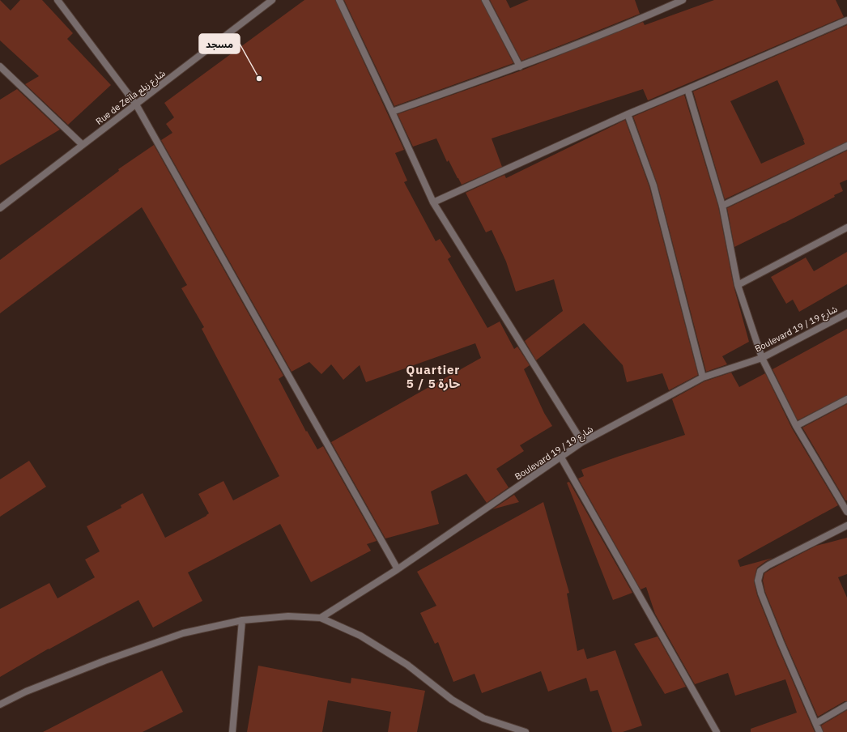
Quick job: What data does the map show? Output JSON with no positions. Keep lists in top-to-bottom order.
{
  "streets": {
    "street": ["Rue de Zeila شارع زيلع", "Boulevard 19 / شارع 19"]
  },
  "districts": ["Quartier 5 / حارة 5"],
  "places": ["مسجد"]
}
